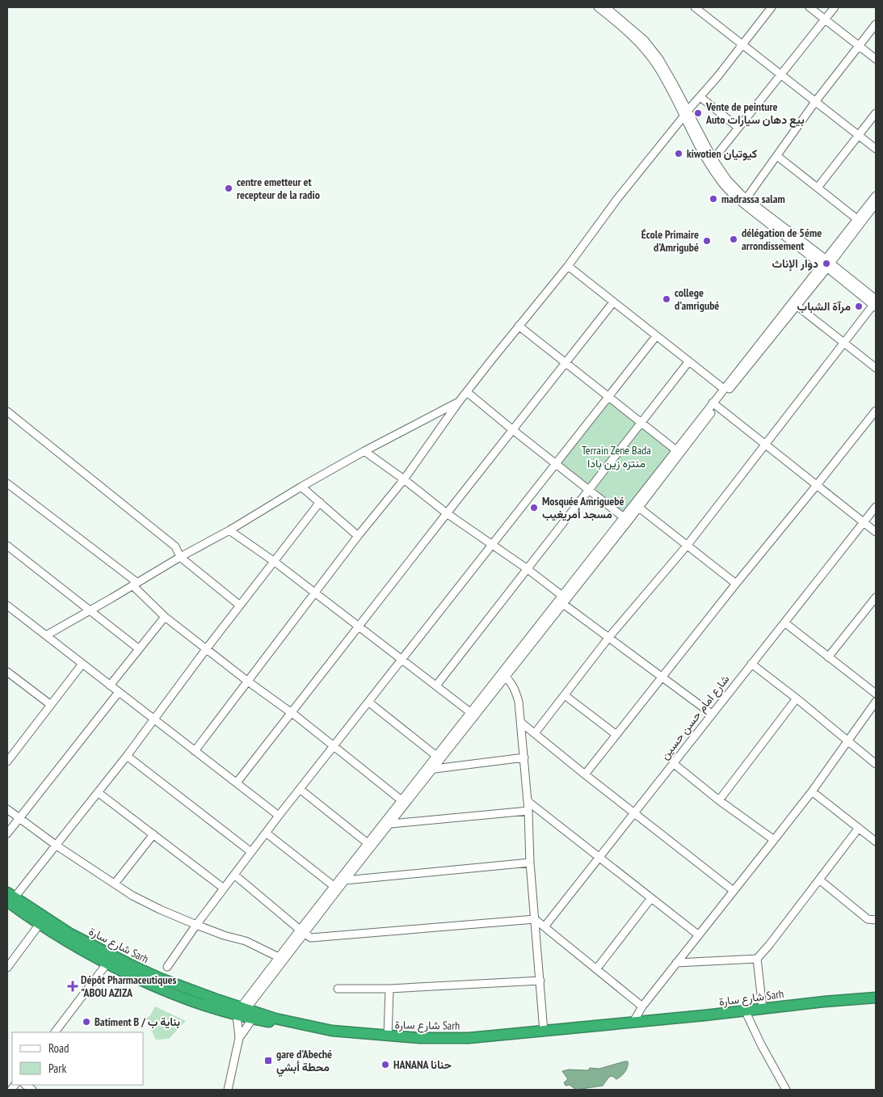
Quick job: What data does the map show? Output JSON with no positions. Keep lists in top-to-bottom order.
{
  "streets": {
    "highway": ["شارع سارة Sarh"],
    "street": ["شارع امام حسن حسين"]
  },
  "parks": ["Terrain Zene Bada منتزه زين بادا"],
  "places": {
    "other": [
      "Vente de peinture Auto بيع دهان سيارات",
      "kiwotien كيوتيان",
      "centre emetteur et recepteur de la radio",
      "madrassa salam",
      "délégation de 5éme arrondissement",
      "École Primaire d'Amrigubé",
      "دوار الإناث",
      "college d'amrigubé",
      "مرآة الشباب",
      "Mosquée Amriguebé مسجد أمريغيب",
      "Batiment B / بناية ب",
      "HANANA حنانا"
    ],
    "health": ["Dépôt Pharmaceutiques \"ABOU AZIZA"],
    "transit": ["gare d'Abeché محطة أبشي"]
  },
  "legend": ["Road", "Park"]
}
